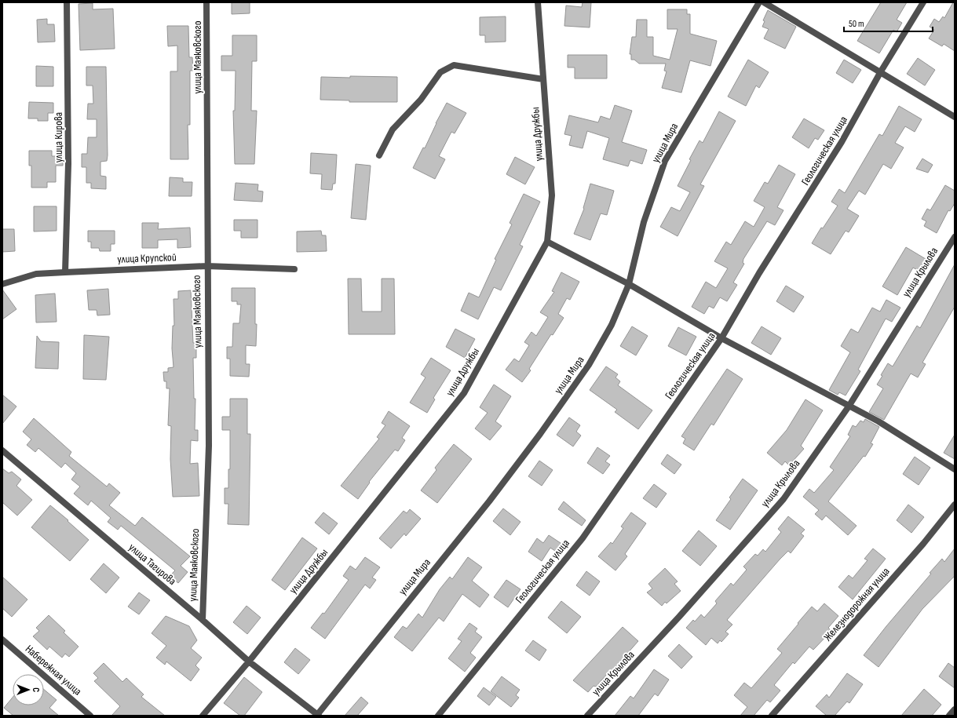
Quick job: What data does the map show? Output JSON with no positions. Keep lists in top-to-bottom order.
{
  "streets": {
    "street": [
      "улица Маяковского",
      "улица Дружбы",
      "улица Кирова",
      "улица Мира",
      "Геологическая улица",
      "улица Крупской",
      "улица Крылова",
      "улица Тагирова",
      "Железнодорожная улица",
      "Набережная улица"
    ]
  },
  "crossings": [
    ["улица Маяковского", "улица Крупской"],
    ["улица Маяковского", "улица Тагирова"],
    ["улица Дружбы", "улица Тагирова"],
    ["улица Кирова", "улица Крупской"],
    ["улица Мира", "улица Тагирова"]
  ],
  "scale_bar": "50 m",
  "north": "right"
}
